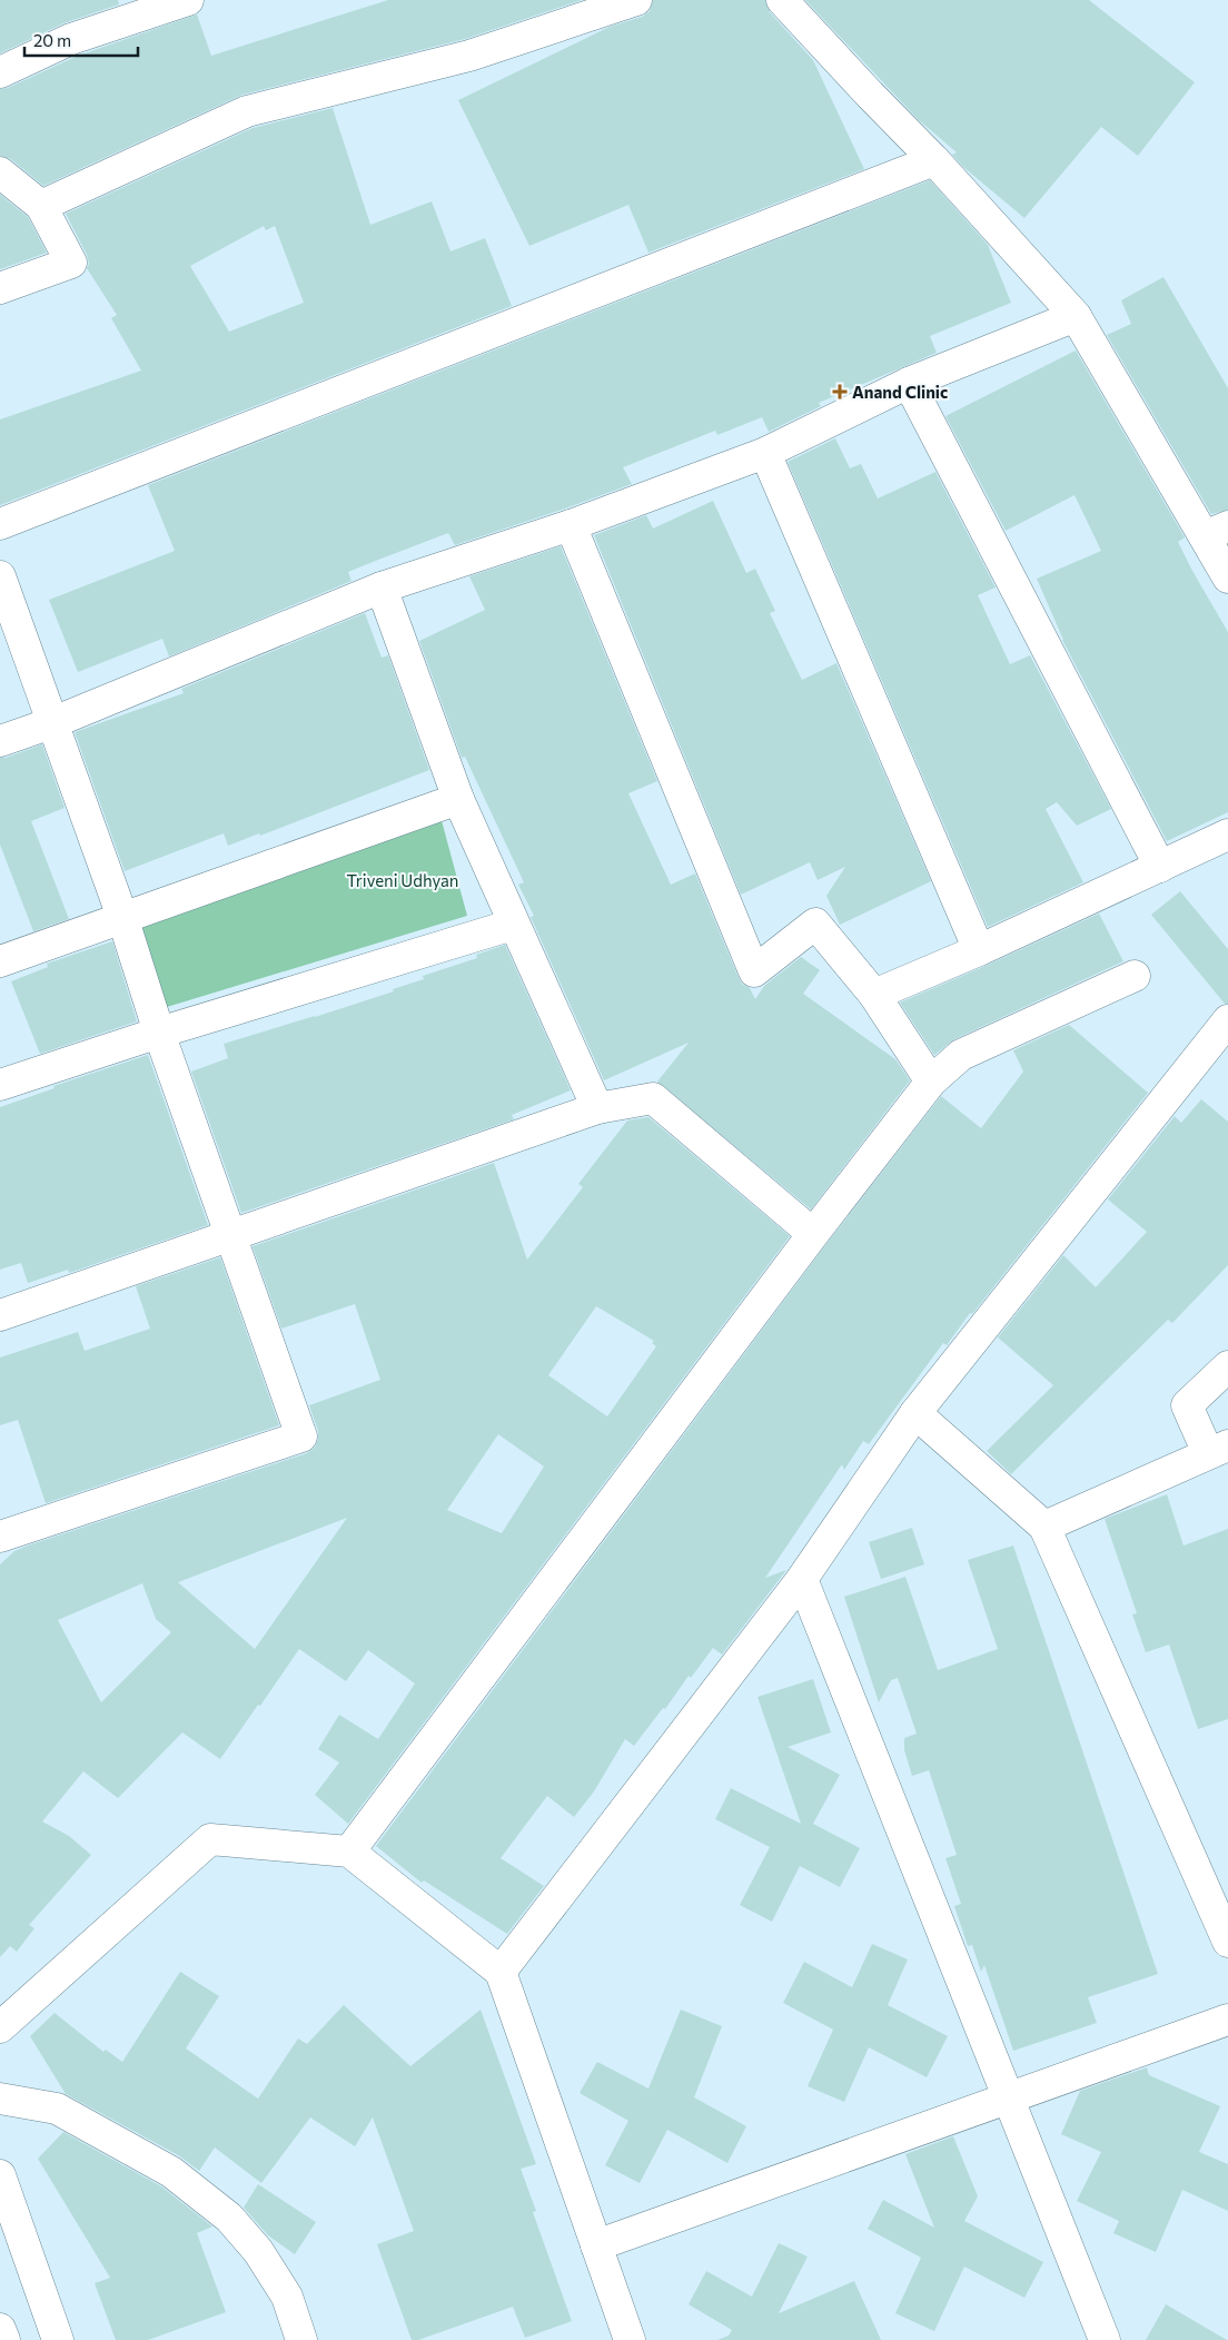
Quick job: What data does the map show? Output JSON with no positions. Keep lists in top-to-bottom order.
{
  "parks": ["Triveni Udhyan"],
  "places": {
    "health": ["Anand Clinic"]
  },
  "scale_bar": "20 m"
}
